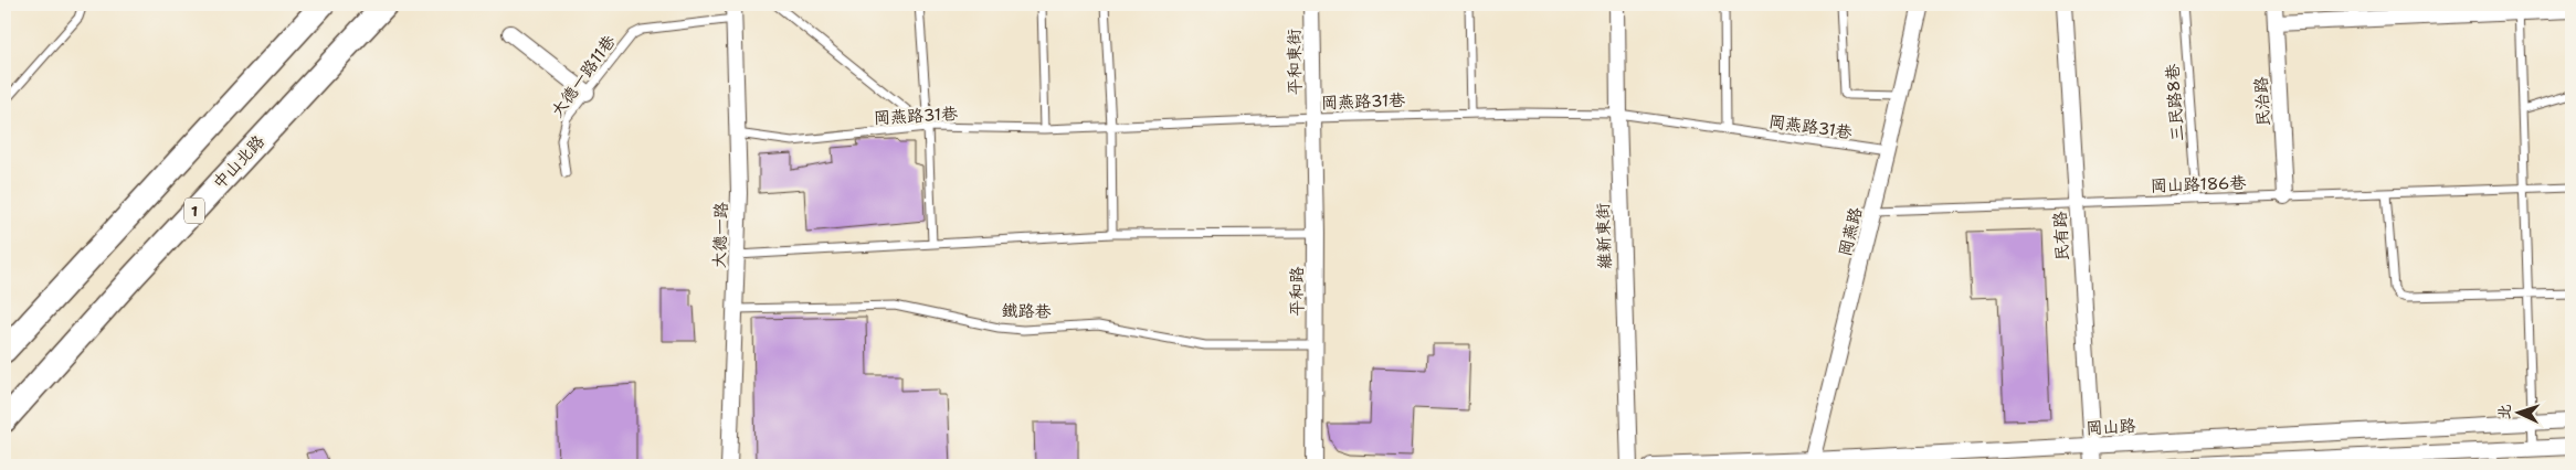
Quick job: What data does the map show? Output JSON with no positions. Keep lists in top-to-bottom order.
{
  "streets": {
    "main road": ["中山北路", "1"],
    "street": [
      "平和東街",
      "民治路",
      "岡燕路",
      "大德一路",
      "維新東街",
      "民有路",
      "平和路",
      "岡山路"
    ],
    "lane": [
      "大德一路11巷",
      "岡燕路31巷",
      "三民路8巷",
      "岡山路186巷",
      "鐵路巷"
    ]
  },
  "crossings": [
    ["平和東街", "岡燕路31巷"],
    ["平和東街", "平和路"],
    ["大德一路11巷", "大德一路"],
    ["岡燕路31巷", "岡燕路"],
    ["岡燕路31巷", "大德一路"],
    ["岡燕路31巷", "維新東街"],
    ["岡燕路31巷", "平和路"],
    ["民治路", "岡山路186巷"],
    ["三民路8巷", "岡山路186巷"],
    ["岡山路186巷", "岡燕路"],
    ["岡山路186巷", "民有路"],
    ["岡燕路", "岡山路"],
    ["大德一路", "鐵路巷"],
    ["民有路", "岡山路"],
    ["平和路", "鐵路巷"]
  ],
  "north": "left"
}
